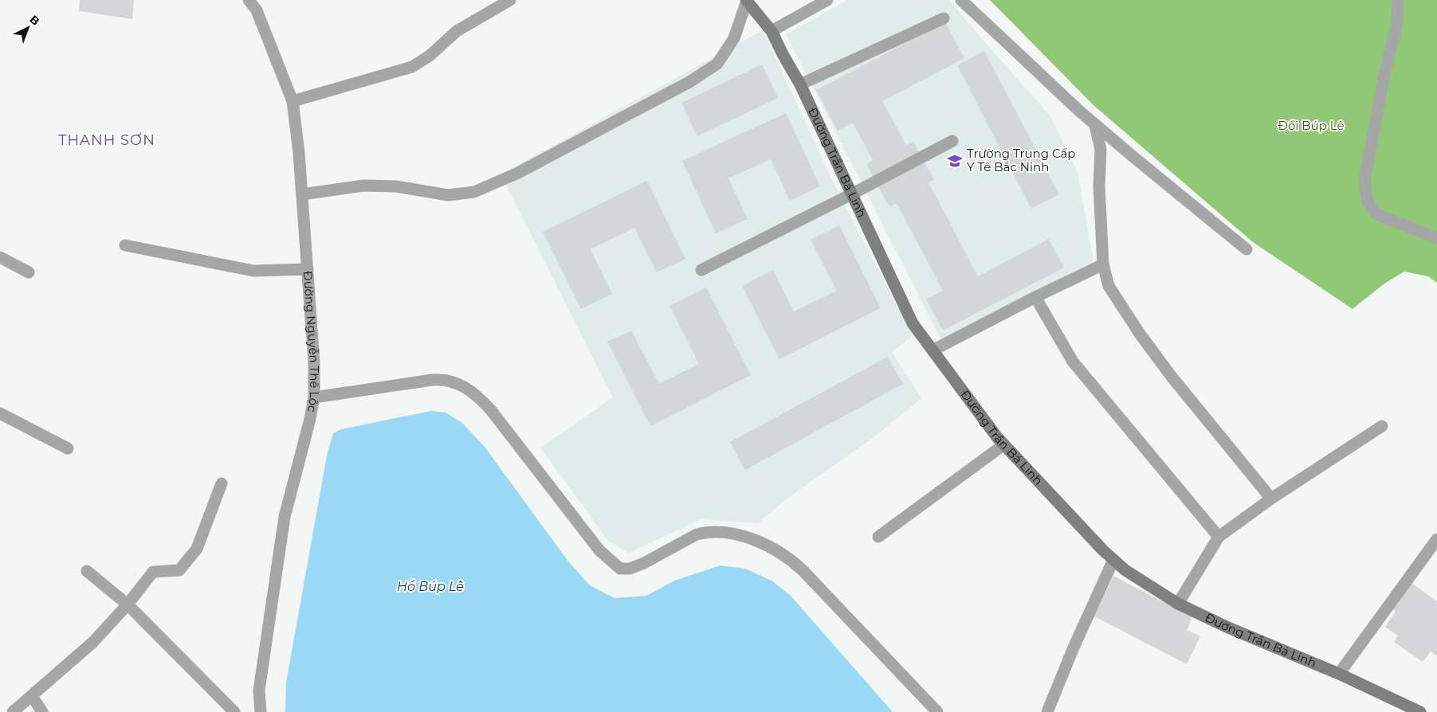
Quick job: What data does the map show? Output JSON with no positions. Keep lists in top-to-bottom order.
{
  "streets": {
    "street": ["Đường Trần Bá Linh", "Đường Nguyễn Thế Lộc"]
  },
  "districts": ["THANH SƠN"],
  "water": ["Hồ Búp Lê"],
  "parks": ["Đồi Búp Lê"],
  "places": {
    "school or university": ["Trường Trung Cấp Y Tế Bắc Ninh"]
  },
  "north": "top right"
}
